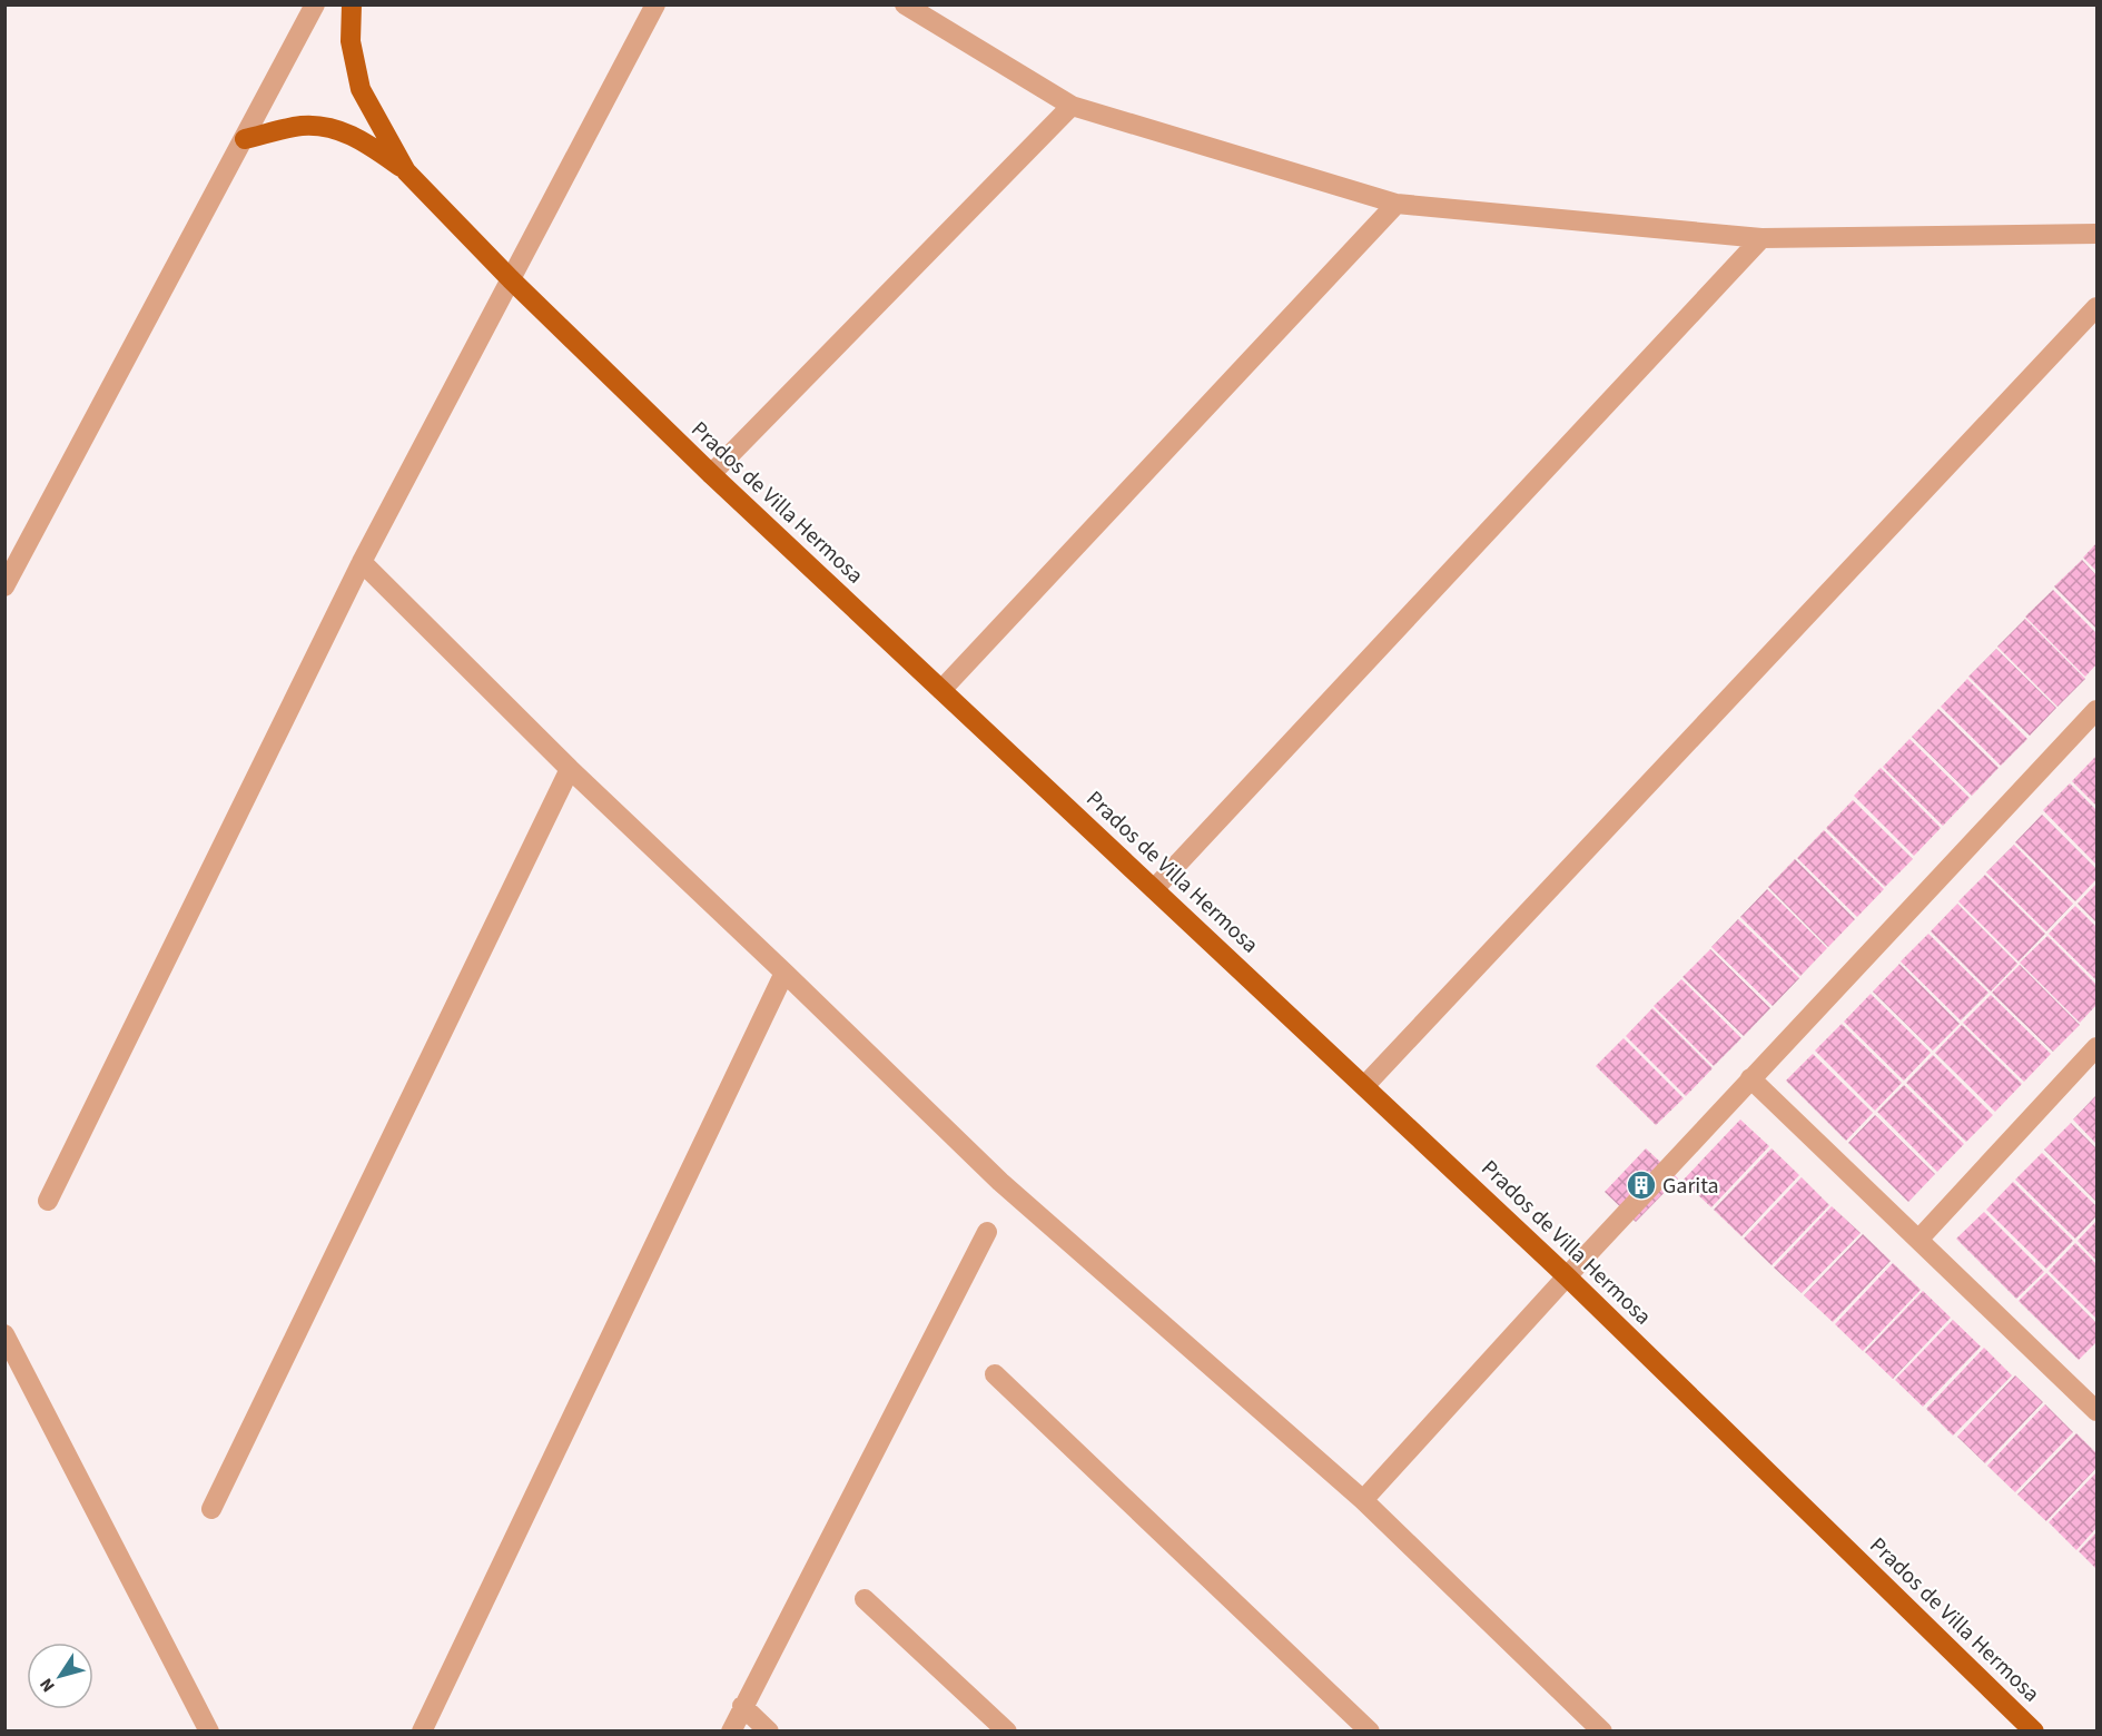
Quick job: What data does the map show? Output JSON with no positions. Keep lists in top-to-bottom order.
{
  "streets": {
    "main road": ["Prados de Villa Hermosa"]
  },
  "places": {
    "building": ["Garita"]
  },
  "north": "bottom left"
}
